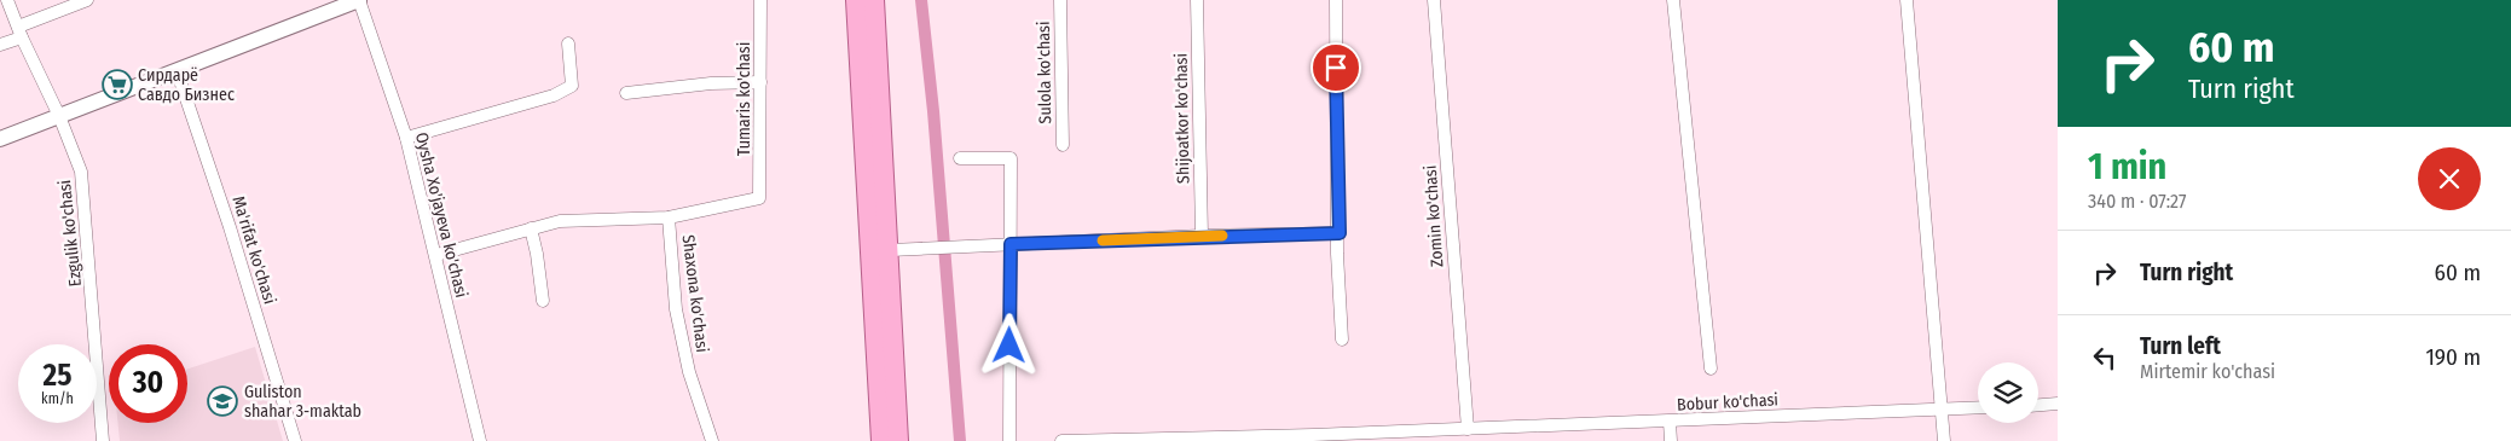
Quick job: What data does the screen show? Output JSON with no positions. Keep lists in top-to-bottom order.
{
  "streets": {
    "street": [
      "Sulola ko'chasi",
      "Tumaris ko'chasi",
      "Shijoatkor ko'chasi",
      "Oysha Xo'jayeva ko'chasi",
      "Zomin ko'chasi",
      "Ezgulik ko'chasi",
      "Ma'rifat ko'chasi",
      "Shaxona ko'chasi",
      "Bobur ko'chasi"
    ]
  },
  "crossings": [
    ["Tumaris ko'chasi", "Shaxona ko'chasi"],
    ["Zomin ko'chasi", "Bobur ko'chasi"]
  ],
  "places": {
    "supermarket": ["Сирдарё Савдо Бизнес"],
    "school or university": ["Guliston shahar 3-maktab"]
  },
  "page": {
    "turn": ["60 m", "Turn right"],
    "heading": ["1 min", "340 m · 07:27"],
    "list": [
      {
        "name": "Turn right",
        "value": "60 m"
      },
      {
        "name": "Turn left",
        "note": "Mirtemir ko'chasi",
        "value": "190 m"
      }
    ],
    "speed": "25 km/h",
    "limit": "30"
  }
}
